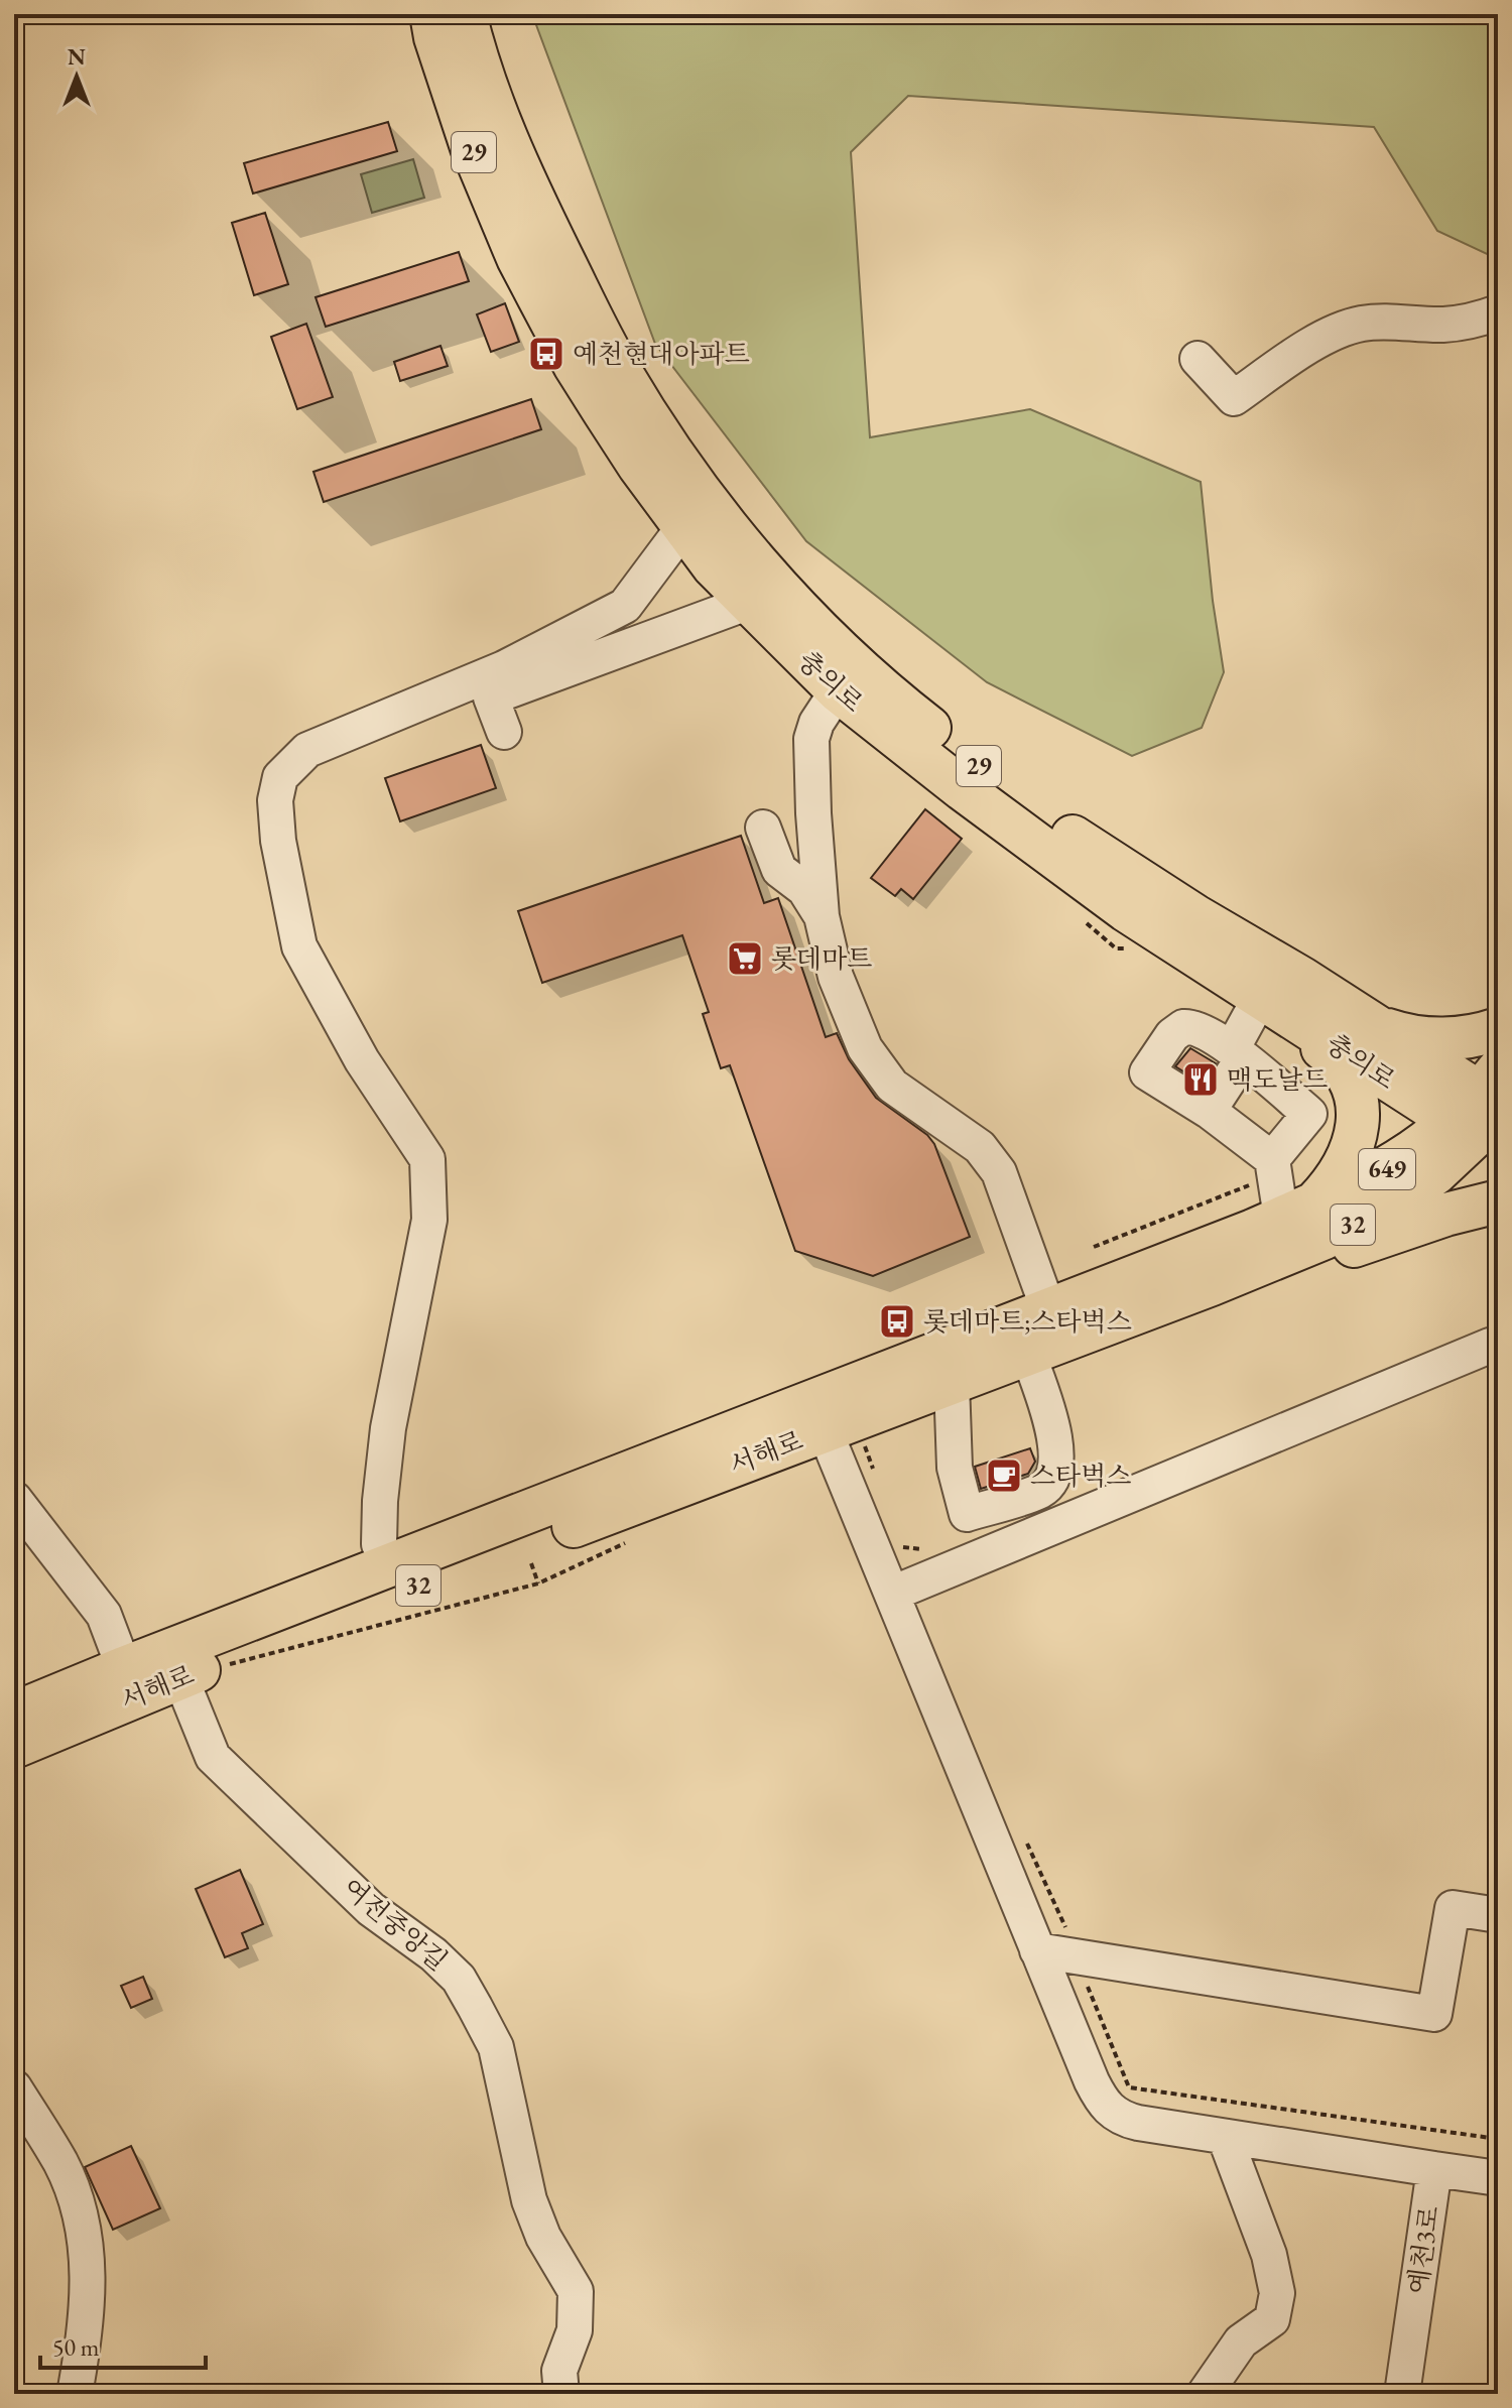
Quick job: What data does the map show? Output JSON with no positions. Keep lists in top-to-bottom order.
{
  "streets": {
    "main road": [
      "29",
      "충의로",
      "649",
      "32",
      "서해로"
    ],
    "street": ["여전중앙길", "예천3로"]
  },
  "crossings": [
    ["충의로", "32"],
    ["충의로", "서해로"],
    ["32", "서해로"],
    ["서해로", "여전중앙길"]
  ],
  "places": {
    "bus stop": ["예천현대아파트", "롯데마트;스타벅스"],
    "supermarket": ["롯데마트"],
    "restaurant": ["맥도날드"],
    "cafe": ["스타벅스"]
  },
  "scale_bar": "50 m",
  "north": "top"
}
